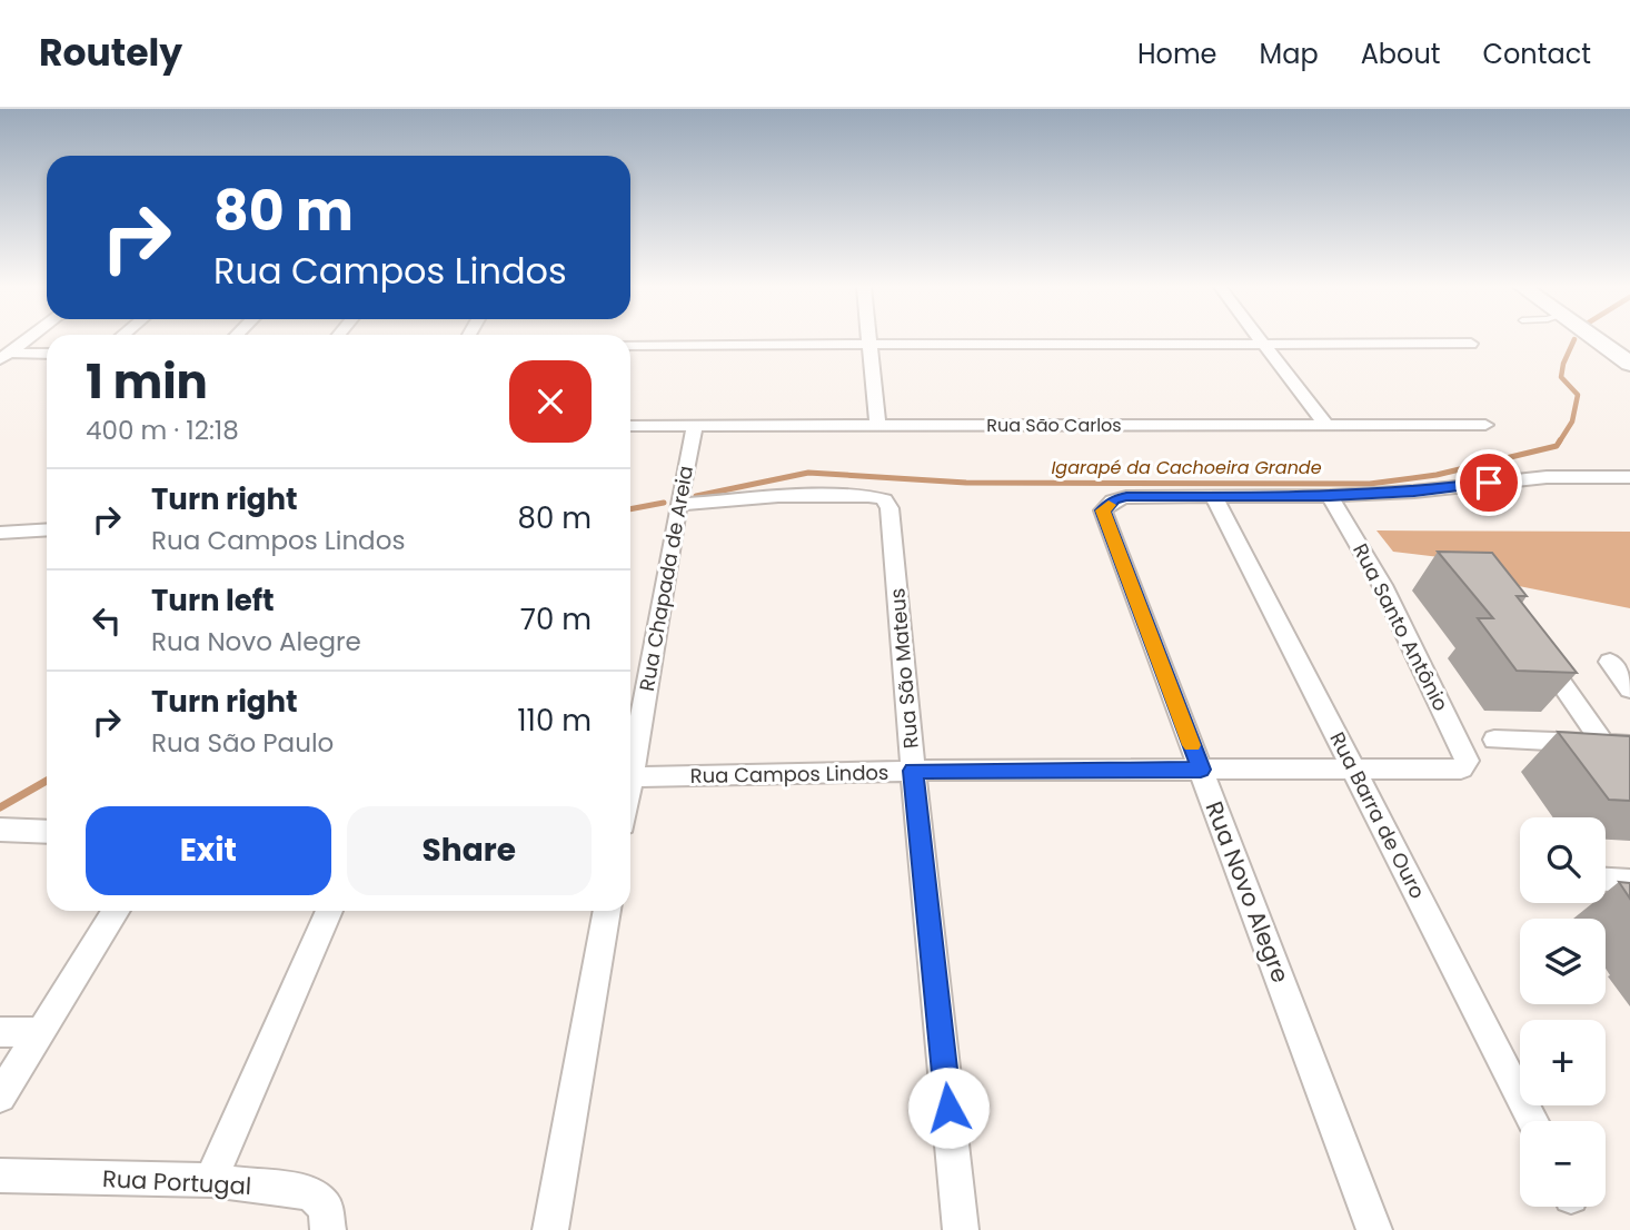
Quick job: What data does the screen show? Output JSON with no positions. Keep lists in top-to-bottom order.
{
  "streets": {
    "street": [
      "Rua São Carlos",
      "Rua Chapada de Areia",
      "Rua Santo Antônio",
      "Rua São Mateus",
      "Rua Campos Lindos",
      "Rua Barra de Ouro",
      "Rua Novo Alegre",
      "Rua Portugal"
    ]
  },
  "crossings": [
    ["Rua São Carlos", "Rua Chapada de Areia"],
    ["Rua Chapada de Areia", "Rua São Mateus"],
    ["Rua Santo Antônio", "Rua Campos Lindos"],
    ["Rua São Mateus", "Rua Campos Lindos"],
    ["Rua Campos Lindos", "Rua Barra de Ouro"],
    ["Rua Campos Lindos", "Rua Novo Alegre"],
    ["Rua Barra de Ouro", "Rua Novo Alegre"]
  ],
  "water": ["Igarapé da Cachoeira Grande"],
  "page": {
    "header": "Routely",
    "nav": [
      "Home",
      "Map",
      "About",
      "Contact"
    ],
    "turn": ["80 m", "Rua Campos Lindos"],
    "heading": ["1 min", "400 m · 12:18"],
    "list": [
      {
        "name": "Turn right",
        "note": "Rua Campos Lindos",
        "value": "80 m"
      },
      {
        "name": "Turn left",
        "note": "Rua Novo Alegre",
        "value": "70 m"
      },
      {
        "name": "Turn right",
        "note": "Rua São Paulo",
        "value": "110 m"
      }
    ],
    "buttons": ["Exit", "Share"],
    "map_buttons": ["+", "−"]
  }
}
